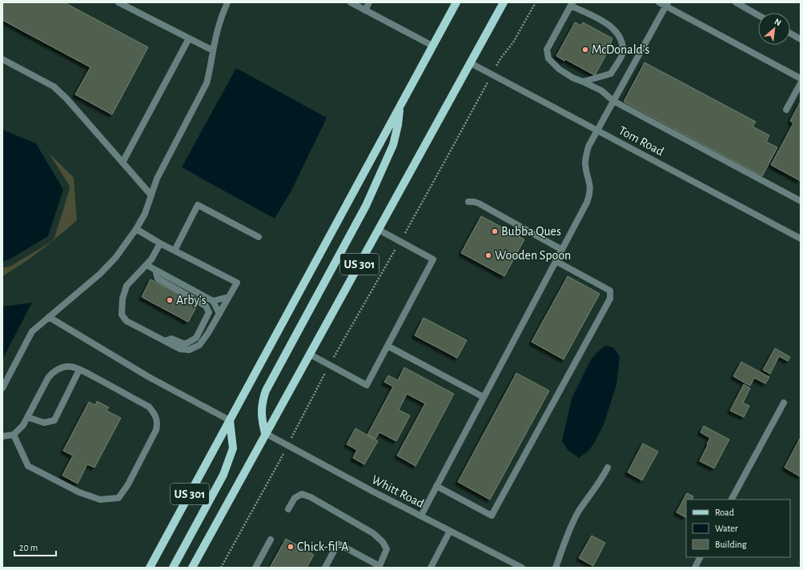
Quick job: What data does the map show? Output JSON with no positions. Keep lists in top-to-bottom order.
{
  "streets": {
    "main road": ["US 301"],
    "street": ["Tom Road", "Whitt Road"]
  },
  "crossings": [
    ["Tom Road", "US 301"],
    ["US 301", "Whitt Road"]
  ],
  "places": [
    "McDonald's",
    "Bubba Ques",
    "Wooden Spoon",
    "Arby's",
    "Chick-fil-A"
  ],
  "legend": ["Road", "Water", "Building"],
  "scale_bar": "20 m",
  "north": "top right"
}
